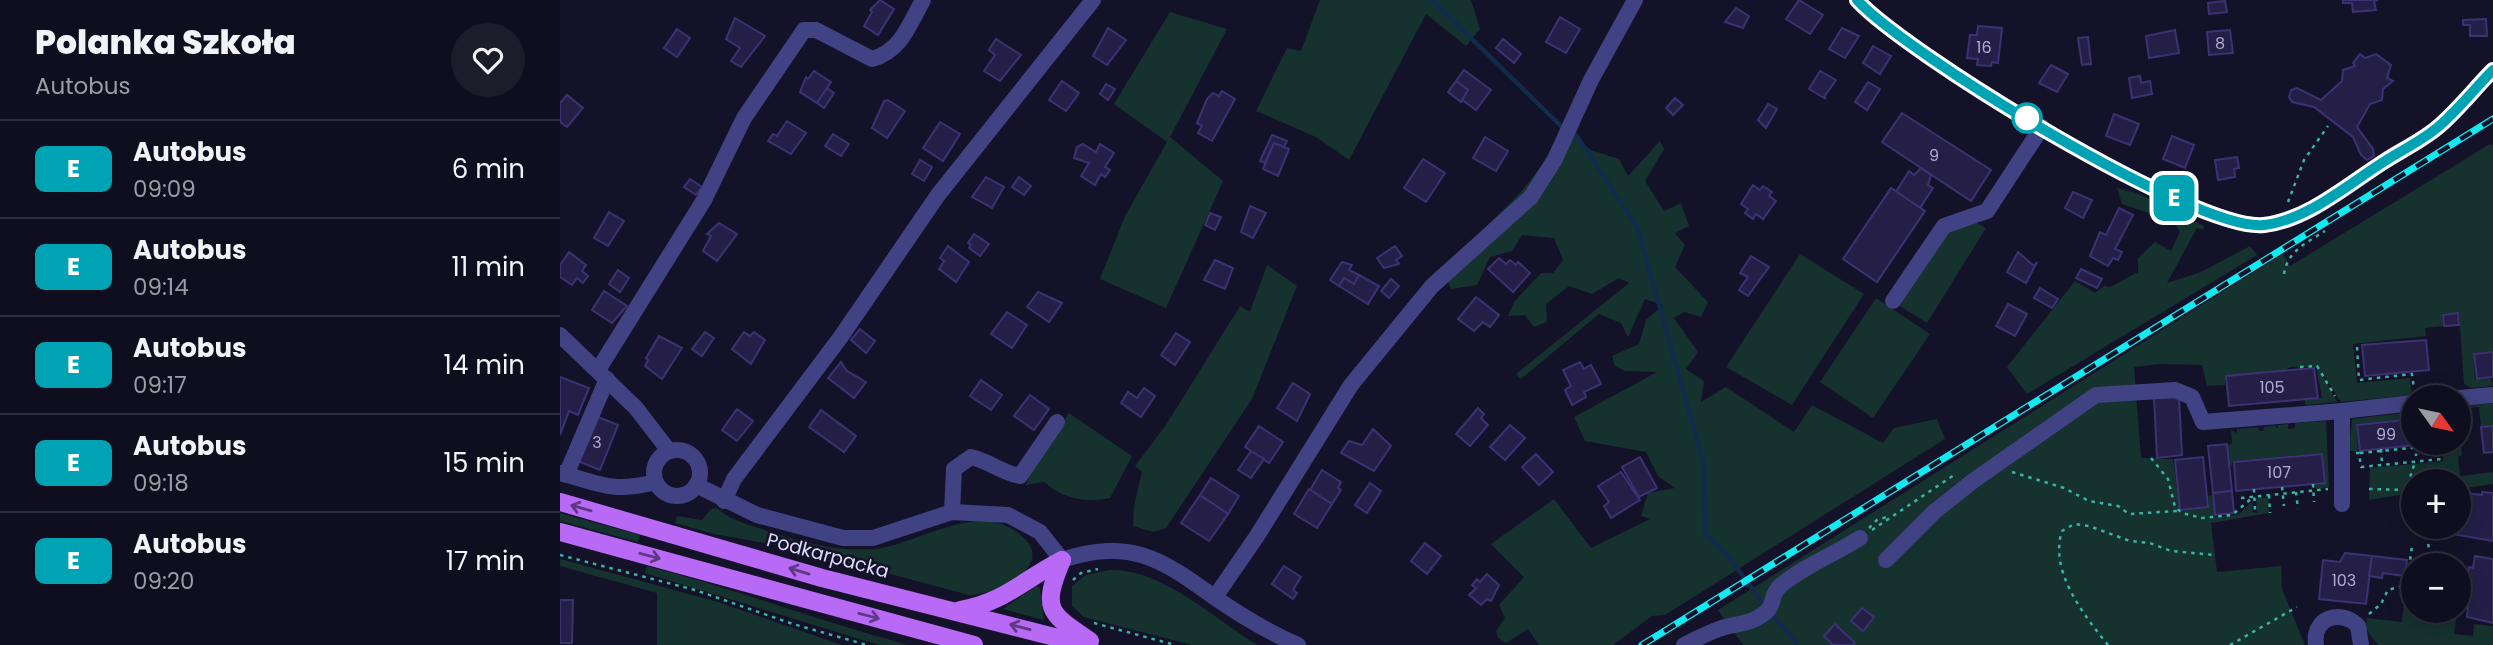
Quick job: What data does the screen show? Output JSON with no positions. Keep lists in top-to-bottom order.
{
  "streets": {
    "main road": ["Podkarpacka"]
  },
  "lines": ["bus line E"],
  "house_numbers": [
    "8",
    "16",
    "9",
    "105",
    "99",
    "3",
    "107",
    "103"
  ],
  "north": "bottom right",
  "page": {
    "heading": ["Polanka Szkoła", "Autobus"],
    "on_map": "E",
    "list": [
      {
        "mark": "E",
        "name": "Autobus",
        "note": "09:09",
        "value": "6 min"
      },
      {
        "mark": "E",
        "name": "Autobus",
        "note": "09:14",
        "value": "11 min"
      },
      {
        "mark": "E",
        "name": "Autobus",
        "note": "09:17",
        "value": "14 min"
      },
      {
        "mark": "E",
        "name": "Autobus",
        "note": "09:18",
        "value": "15 min"
      },
      {
        "mark": "E",
        "name": "Autobus",
        "note": "09:20",
        "value": "17 min"
      }
    ],
    "map_buttons": ["+", "−"]
  }
}
